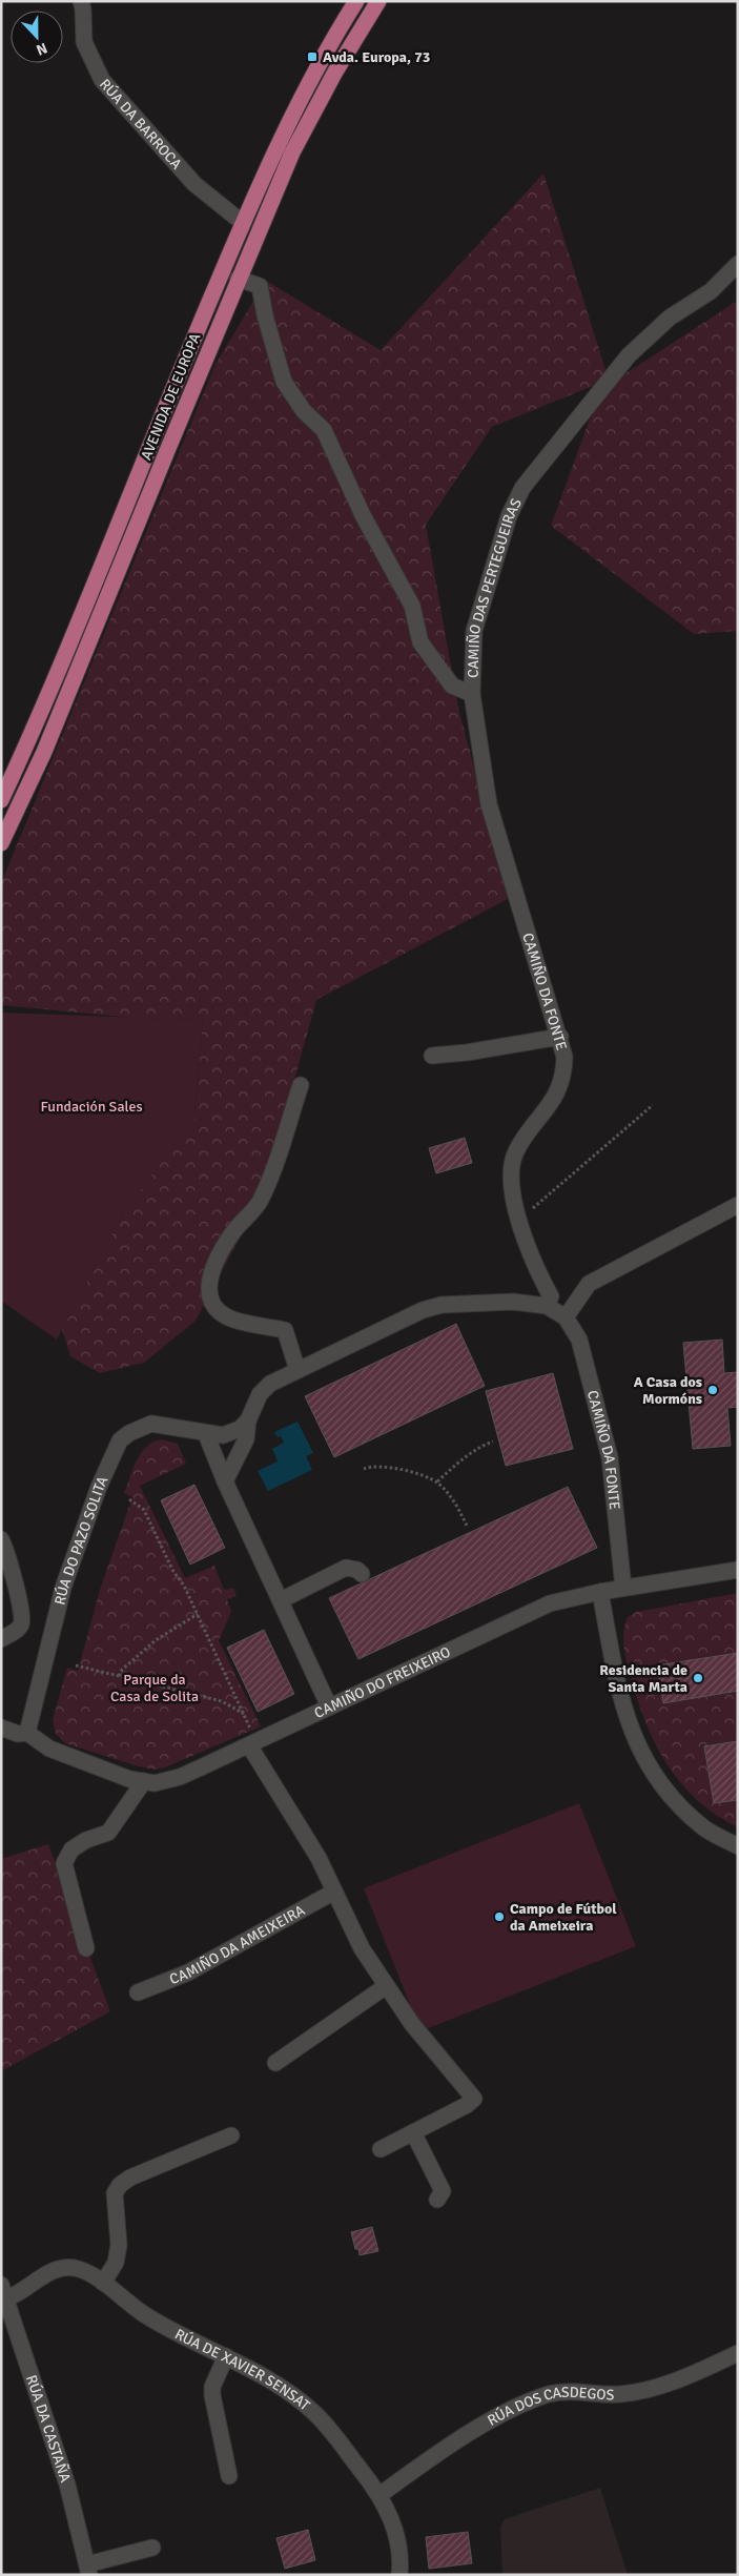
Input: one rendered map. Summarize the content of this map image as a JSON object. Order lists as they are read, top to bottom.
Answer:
{
  "streets": {
    "main road": ["AVENIDA DE EUROPA"],
    "street": [
      "RÚA DA BARROCA",
      "CAMIÑO DAS PERTEGUEIRAS",
      "CAMIÑO DA FONTE",
      "RÚA DO PAZO SOLITA",
      "CAMIÑO DO FREIXEIRO",
      "CAMIÑO DA AMEIXEIRA",
      "RÚA DE XAVIER SENSAT",
      "RÚA DOS CASDEGOS",
      "RÚA DA CASTAÑA"
    ]
  },
  "crossings": [
    ["RÚA DA BARROCA", "AVENIDA DE EUROPA"],
    ["AVENIDA DE EUROPA", "CAMIÑO DAS PERTEGUEIRAS"],
    ["CAMIÑO DAS PERTEGUEIRAS", "CAMIÑO DA FONTE"],
    ["CAMIÑO DA FONTE", "RÚA DO PAZO SOLITA"],
    ["CAMIÑO DA FONTE", "CAMIÑO DO FREIXEIRO"],
    ["RÚA DO PAZO SOLITA", "CAMIÑO DO FREIXEIRO"],
    ["RÚA DE XAVIER SENSAT", "RÚA DOS CASDEGOS"],
    ["RÚA DE XAVIER SENSAT", "RÚA DA CASTAÑA"]
  ],
  "parks": ["Fundación Sales", "Parque da Casa de Solita"],
  "places": {
    "transit": ["Avda. Europa, 73"],
    "other": ["A Casa dos Mormóns", "Residencia de Santa Marta", "Campo de Fútbol da Ameixeira"]
  },
  "north": "bottom"
}
